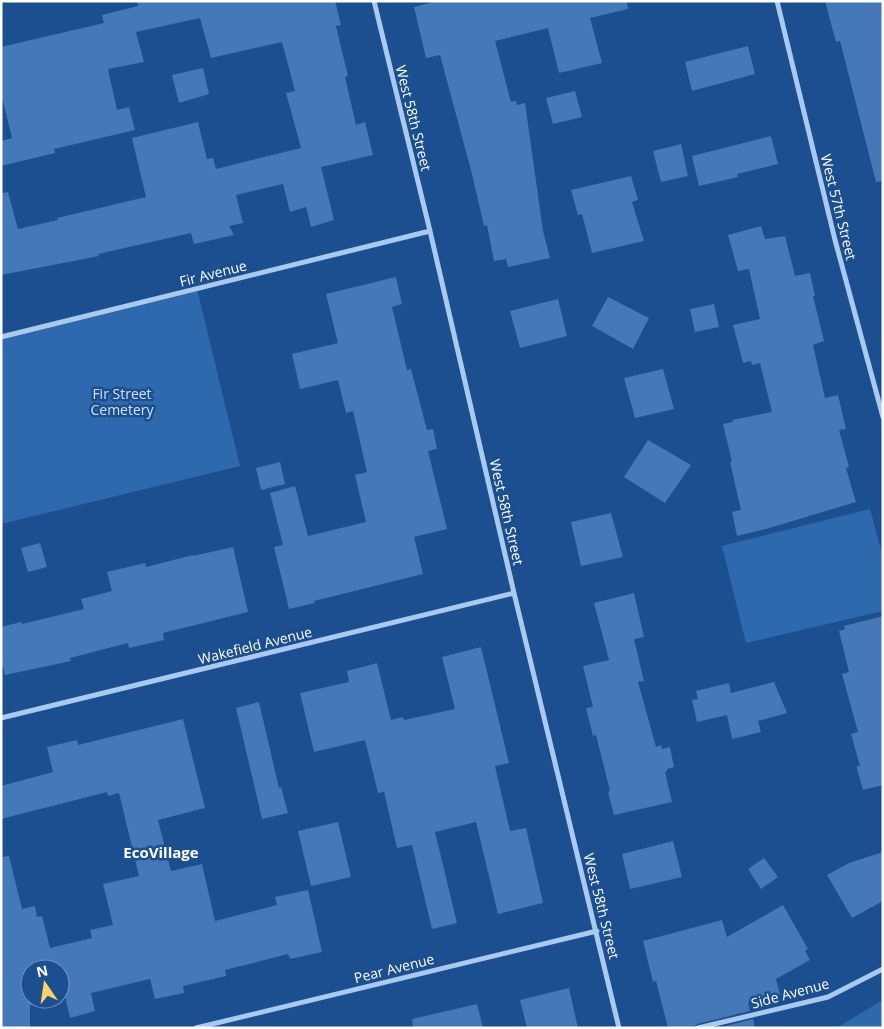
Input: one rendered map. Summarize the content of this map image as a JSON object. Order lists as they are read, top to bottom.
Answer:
{
  "streets": {
    "street": [
      "West 58th Street",
      "West 57th Street",
      "Fir Avenue",
      "Wakefield Avenue",
      "Pear Avenue",
      "Side Avenue"
    ]
  },
  "crossings": [
    ["West 58th Street", "Fir Avenue"],
    ["West 58th Street", "Wakefield Avenue"],
    ["West 58th Street", "Pear Avenue"]
  ],
  "districts": ["EcoVillage"],
  "parks": ["Fir Street Cemetery"],
  "north": "top"
}
